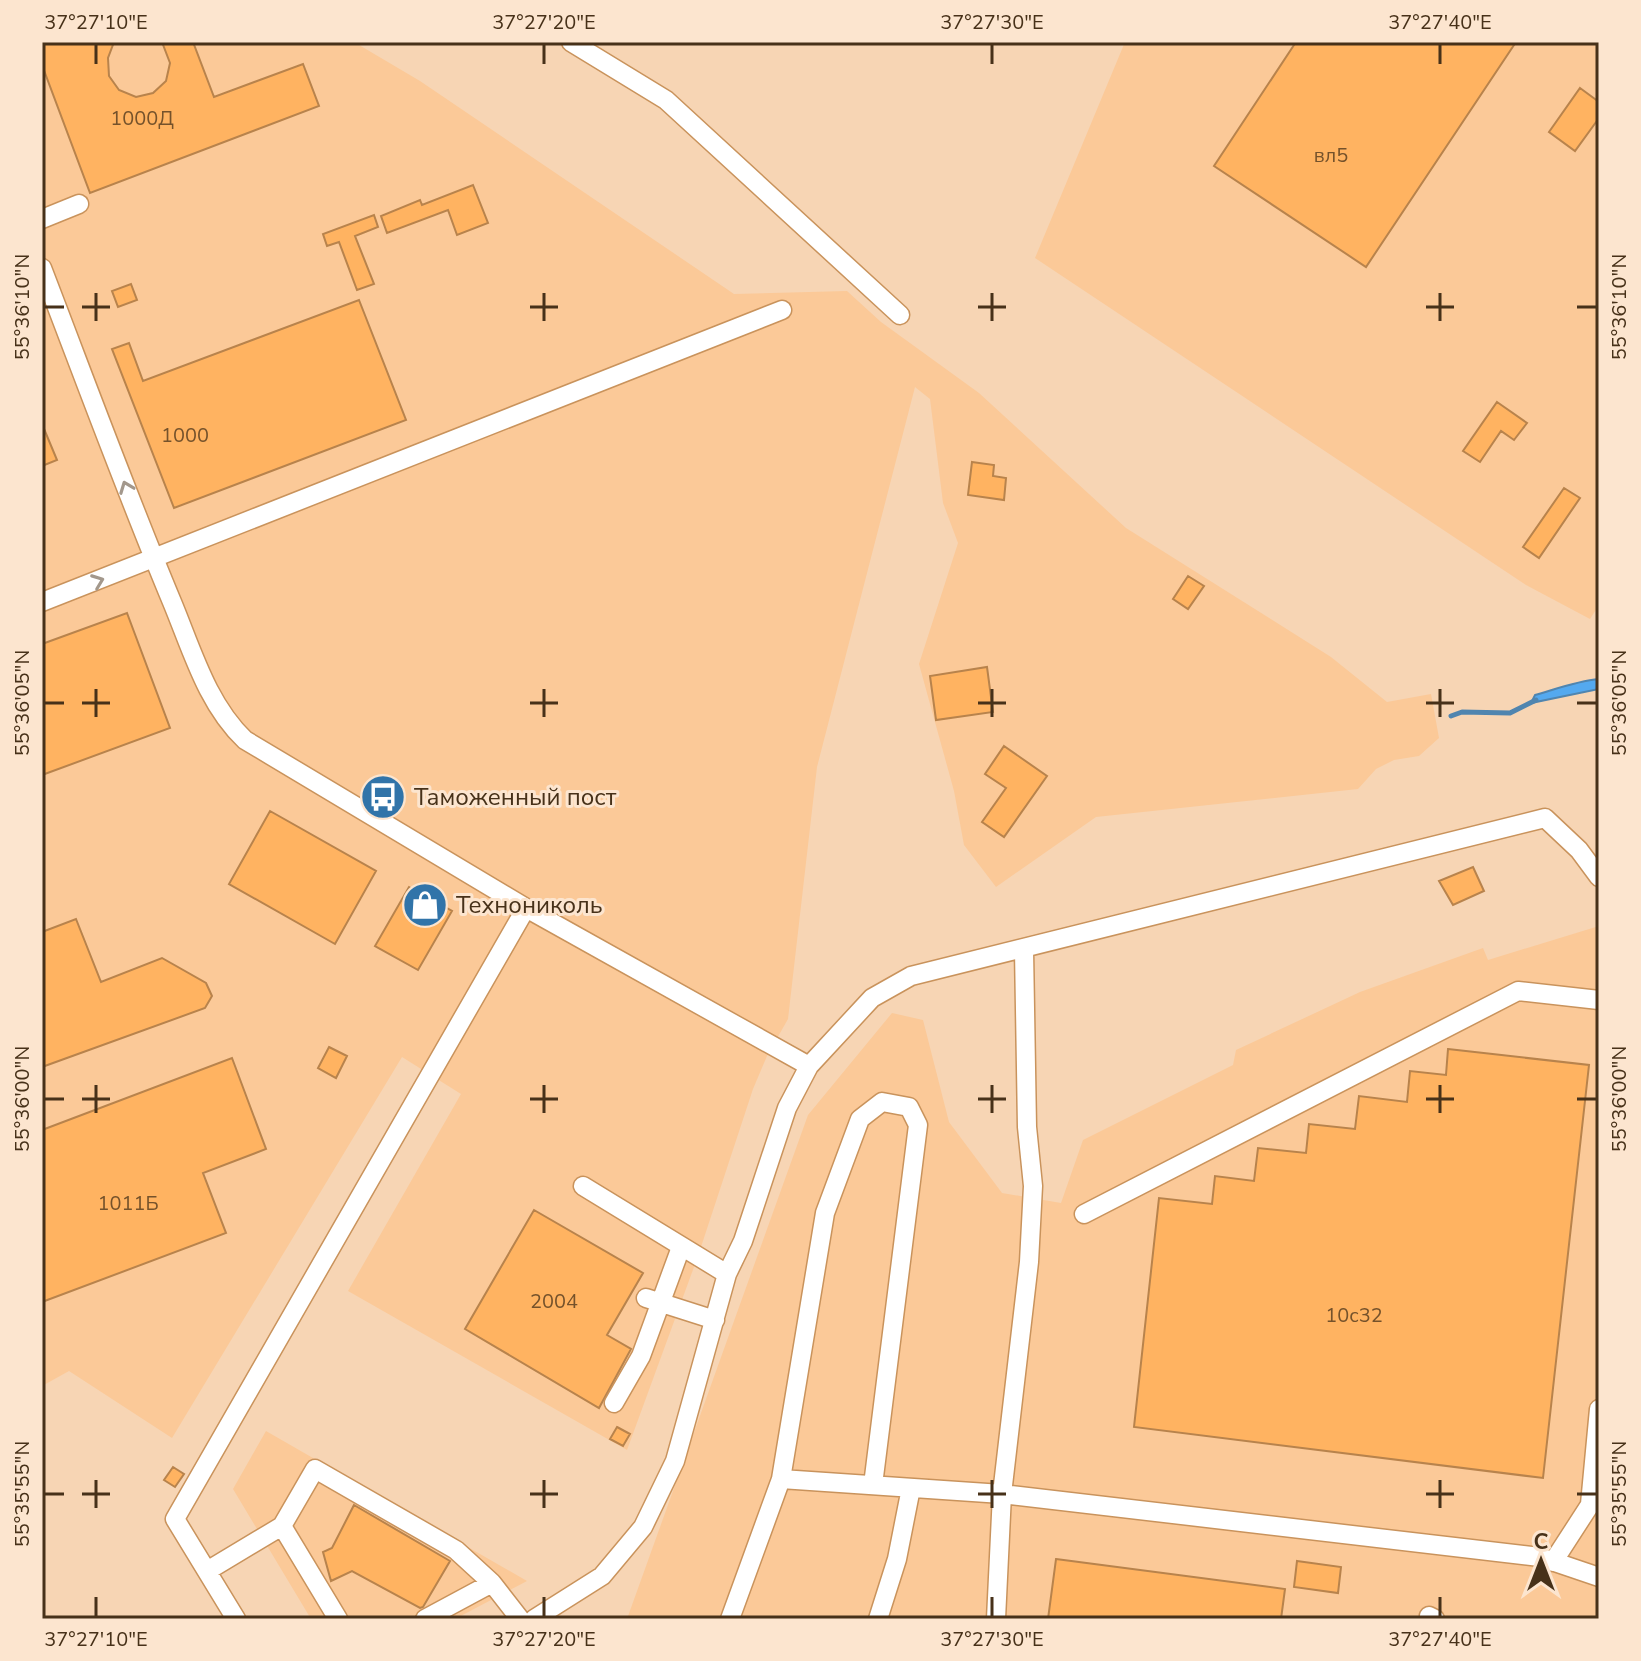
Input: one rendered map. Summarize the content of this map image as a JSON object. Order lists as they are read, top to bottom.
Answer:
{
  "places": {
    "bus stop": ["Таможенный пост"],
    "shop": ["Технониколь"]
  },
  "house_numbers": [
    "1000Д",
    "вл5",
    "1000",
    "1011Б",
    "2004",
    "10с32"
  ],
  "north": "top",
  "coordinates": [
    "37°27'10\"E",
    "37°27'20\"E",
    "37°27'30\"E",
    "37°27'40\"E",
    "55°36'10\"N",
    "55°36'05\"N",
    "55°36'00\"N",
    "55°35'55\"N"
  ]
}
